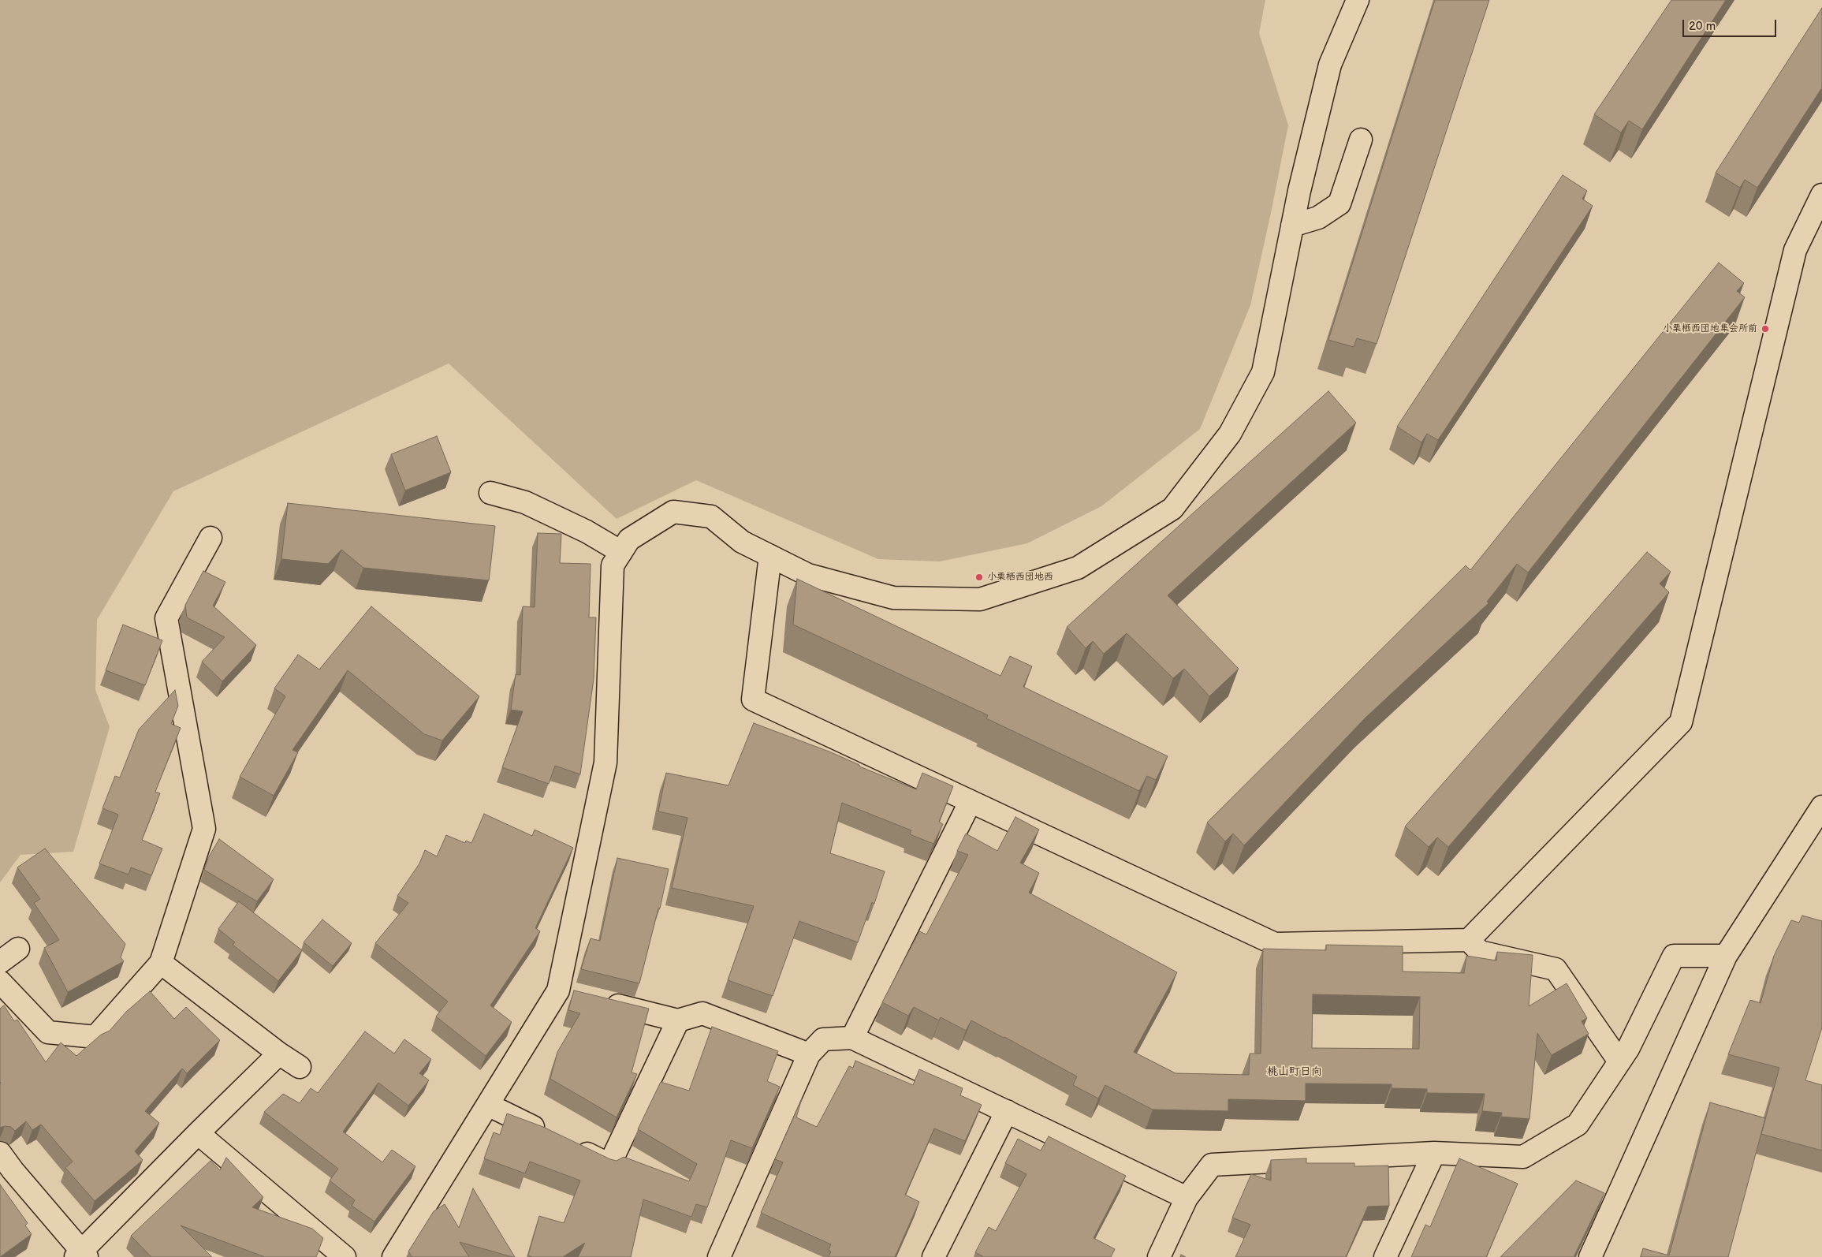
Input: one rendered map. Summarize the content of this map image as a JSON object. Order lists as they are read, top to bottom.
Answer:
{
  "districts": ["桃山町日向"],
  "places": ["小栗栖西団地集会所前", "小栗栖西団地西"],
  "scale_bar": "20 m"
}
